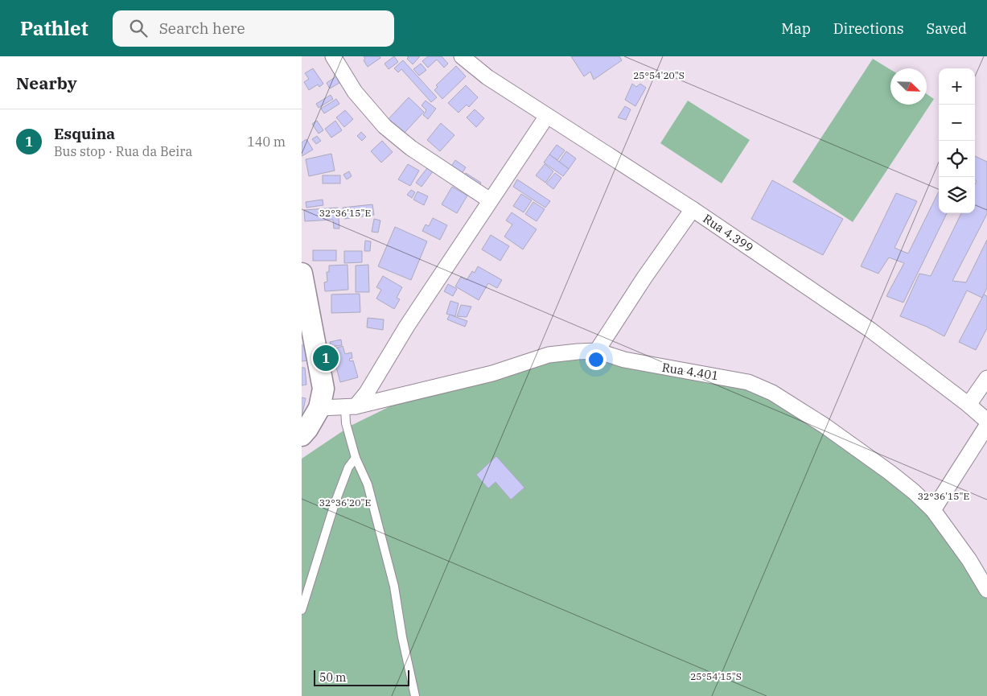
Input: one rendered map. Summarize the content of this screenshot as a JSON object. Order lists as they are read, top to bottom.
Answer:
{
  "streets": {
    "street": ["Rua 4.399", "Rua 4.401"]
  },
  "scale_bar": "50 m",
  "north": "bottom right",
  "page": {
    "header": "Pathlet",
    "search": "Search here",
    "nav": ["Map", "Directions", "Saved"],
    "heading": "Nearby",
    "map_buttons": ["+", "−"],
    "list": [
      {
        "mark": "1",
        "name": "Esquina",
        "note": "Bus stop · Rua da Beira",
        "value": "140 m"
      }
    ],
    "pins": "1",
    "scale": "50 m"
  },
  "coordinates": [
    "25°54'20\"S",
    "32°36'15\"E",
    "32°36'20\"E",
    "25°54'15\"S"
  ]
}
